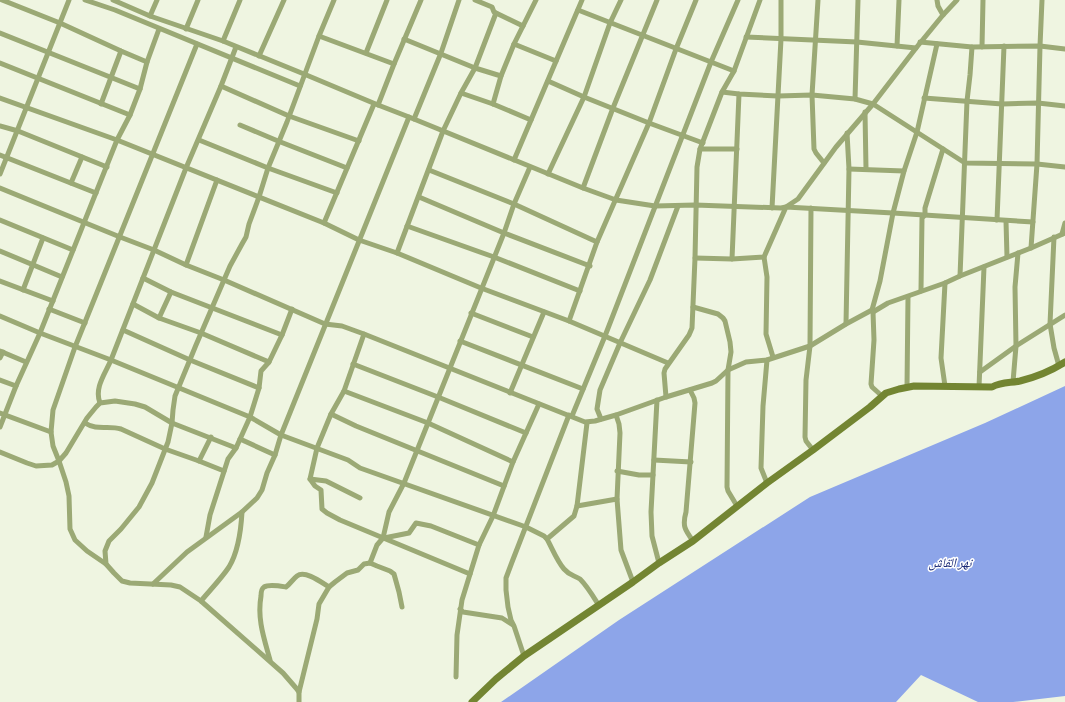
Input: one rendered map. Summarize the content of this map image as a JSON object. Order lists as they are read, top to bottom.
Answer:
{
  "water": ["نهر القاش"]
}
